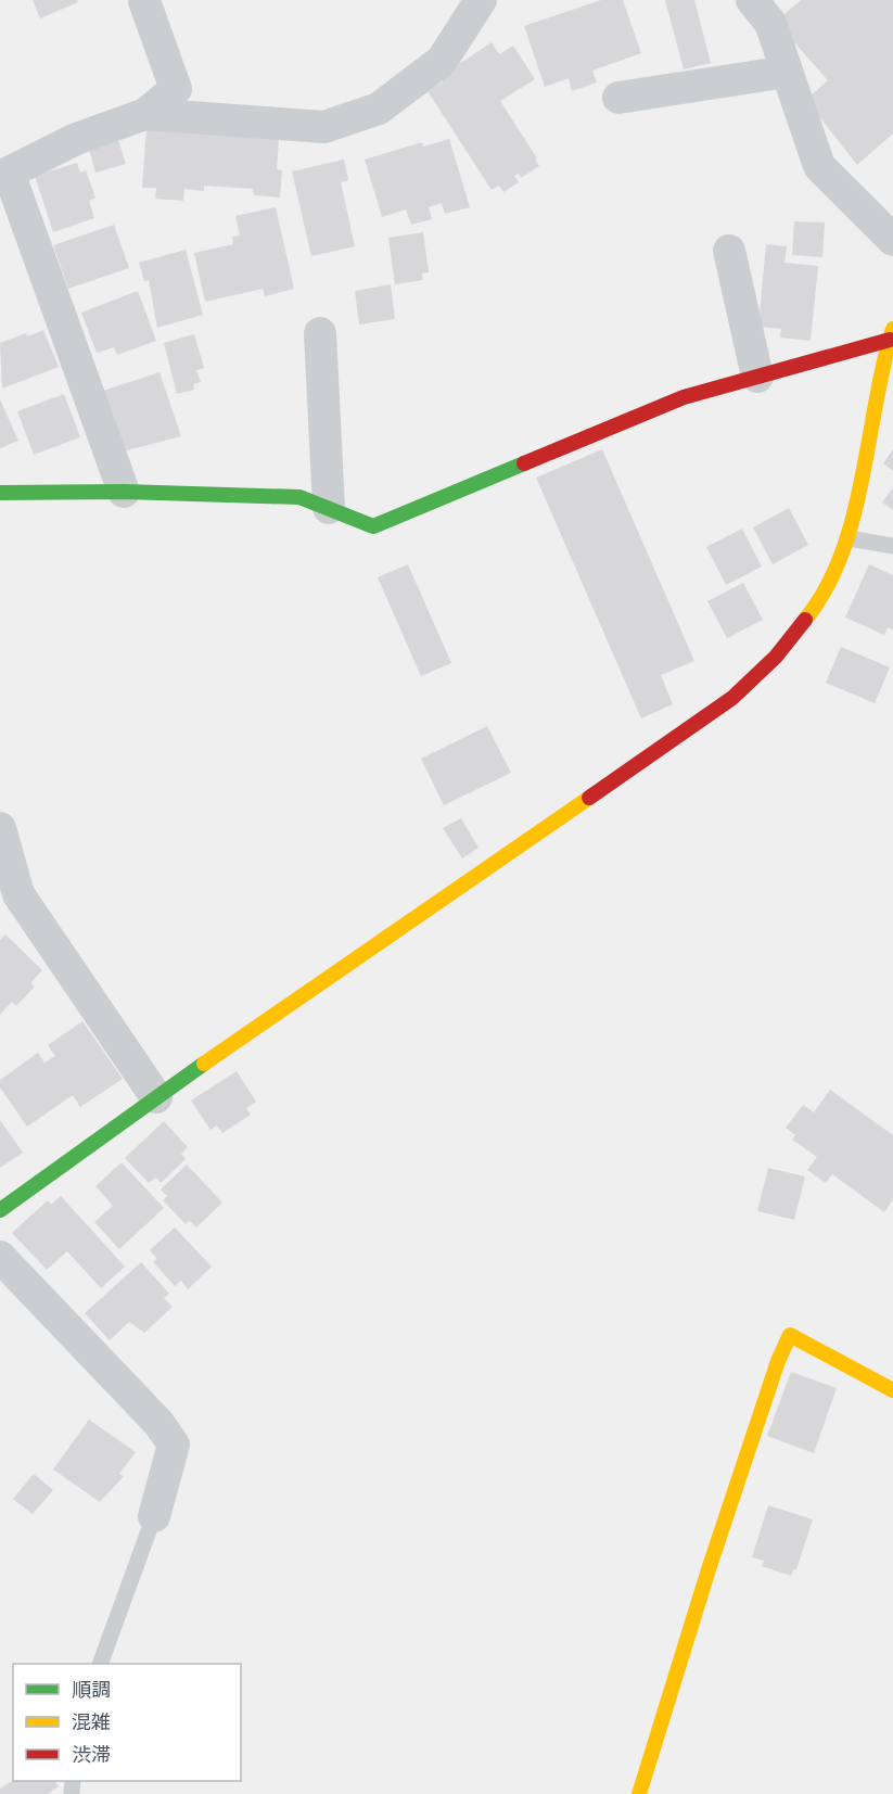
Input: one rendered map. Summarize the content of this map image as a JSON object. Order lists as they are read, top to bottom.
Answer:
{
  "legend": ["順調", "混雑", "渋滞"]
}
